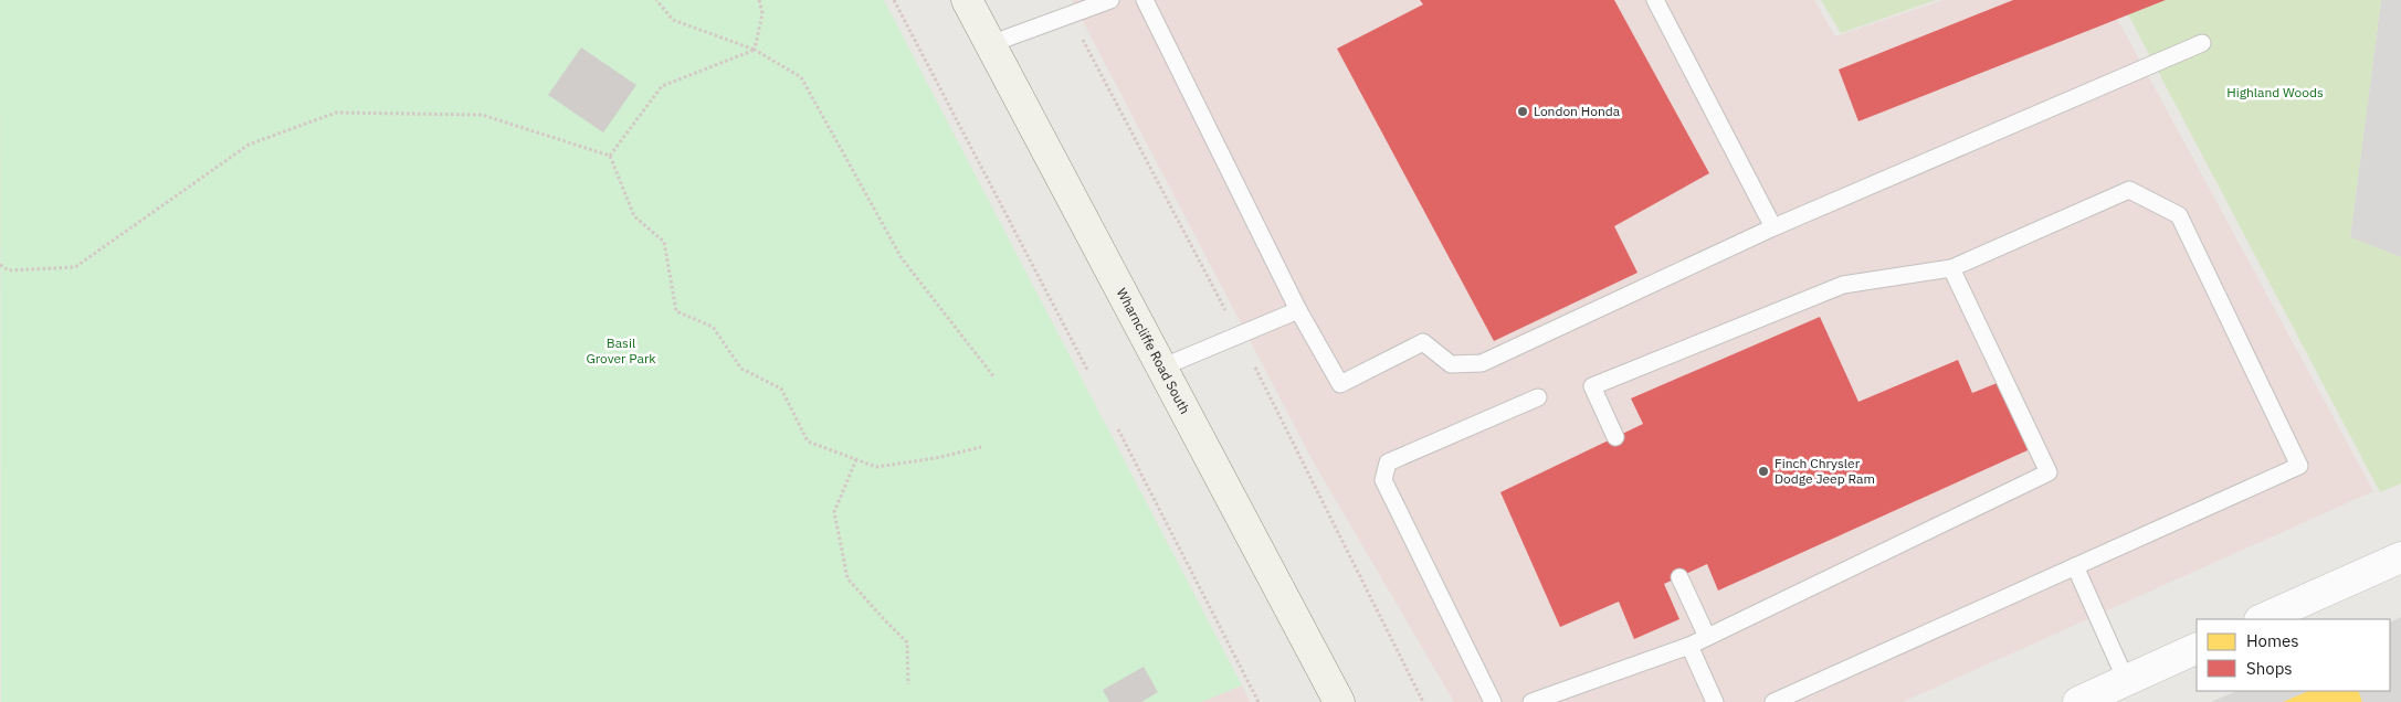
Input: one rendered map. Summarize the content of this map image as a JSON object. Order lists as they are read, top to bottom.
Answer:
{
  "streets": {
    "main road": ["Wharncliffe Road South"]
  },
  "parks": ["Highland Woods", "Basil Grover Park"],
  "places": ["London Honda", "Finch Chrysler Dodge Jeep Ram"],
  "legend": ["Homes", "Shops"]
}
